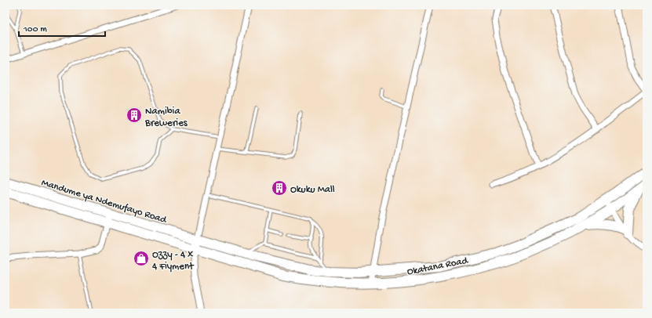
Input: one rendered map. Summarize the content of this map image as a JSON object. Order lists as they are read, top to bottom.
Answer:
{
  "streets": {
    "main road": ["Mandume ya Ndemufayo Road", "Okatana Road"]
  },
  "crossings": [
    ["Mandume ya Ndemufayo Road", "Okatana Road"]
  ],
  "places": {
    "building": ["Namibia Breweries", "Okuku Mall"],
    "shop": ["Ozzy - 4 x 4 Fiyment"]
  },
  "scale_bar": "100 m"
}
